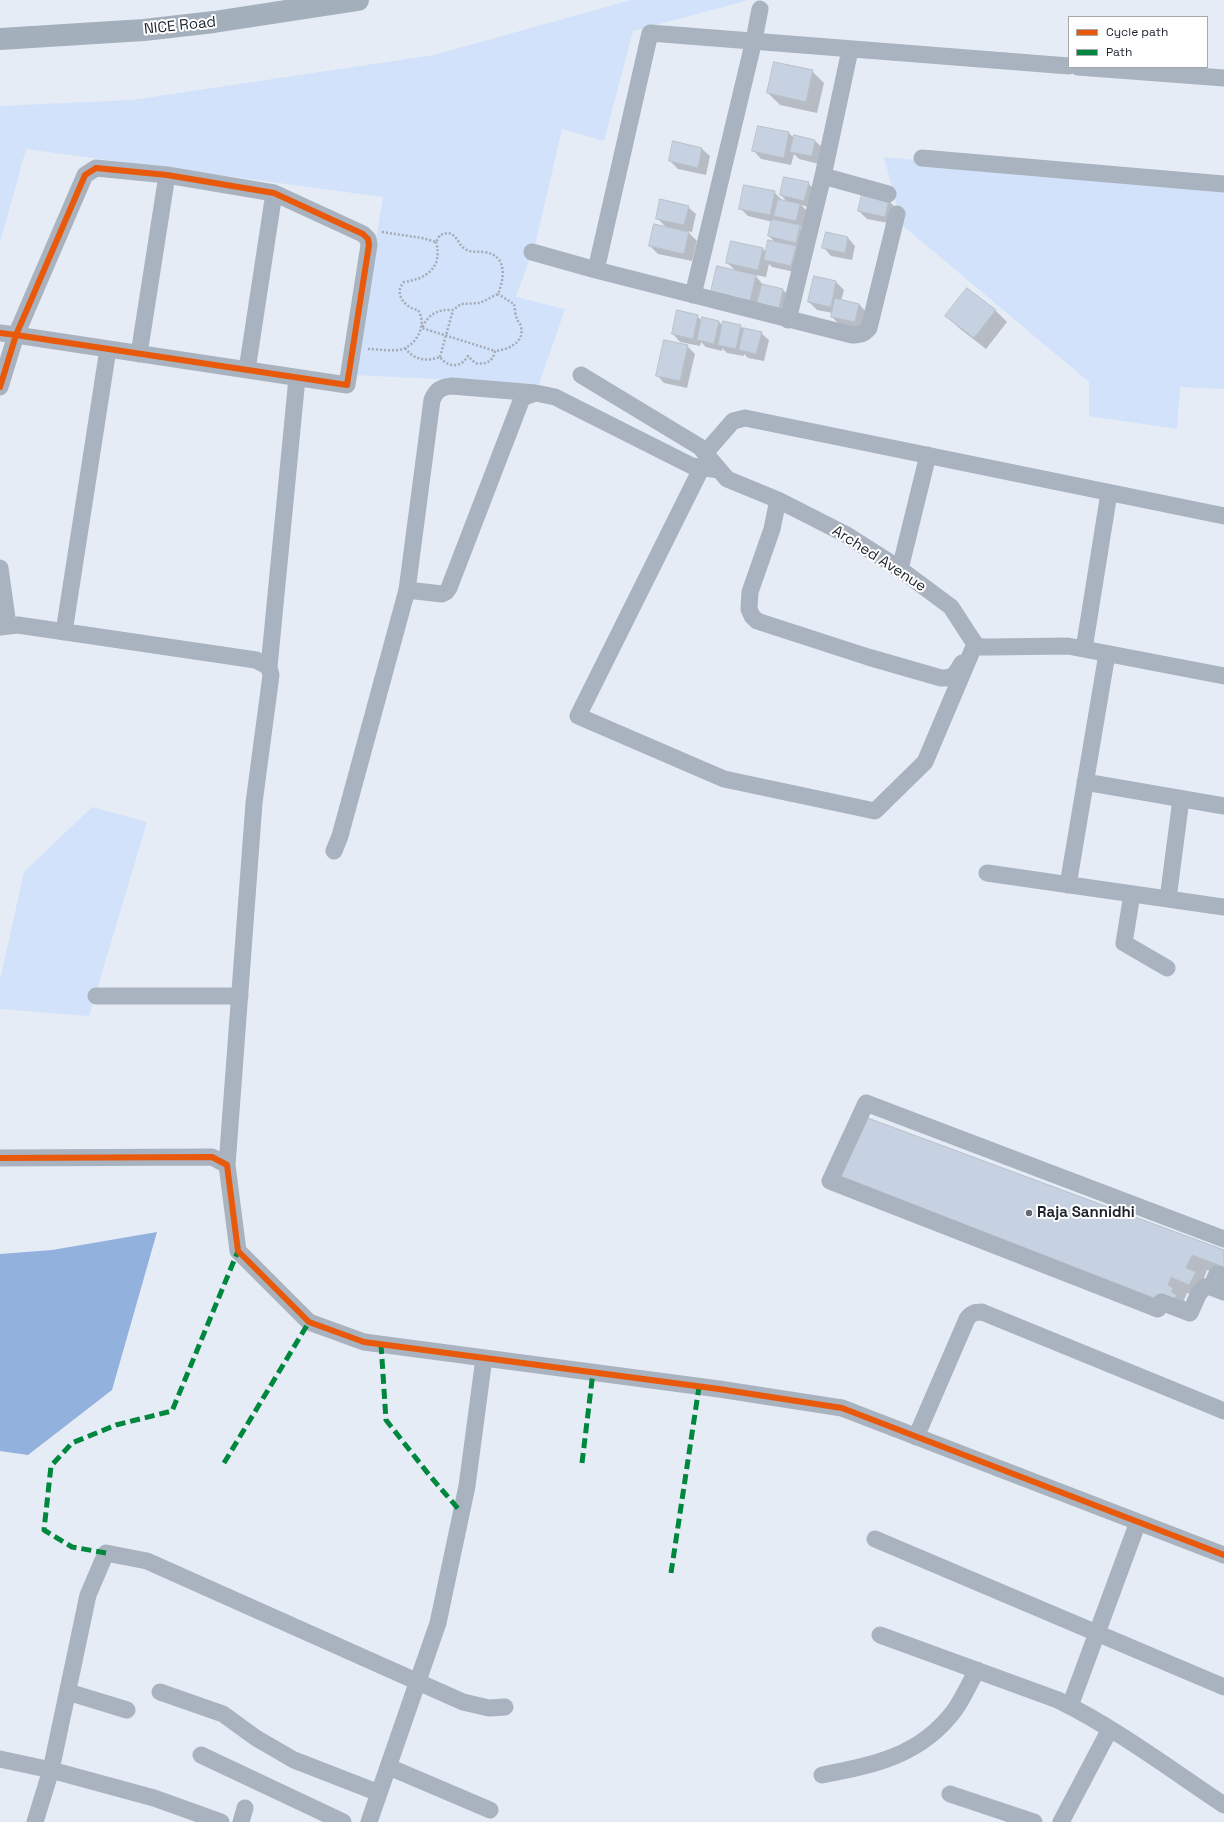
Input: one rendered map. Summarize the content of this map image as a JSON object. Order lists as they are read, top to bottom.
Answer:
{
  "streets": {
    "highway": ["NICE Road"],
    "street": ["Arched Avenue"]
  },
  "places": ["Raja Sannidhi"],
  "legend": ["Cycle path", "Path"]
}
